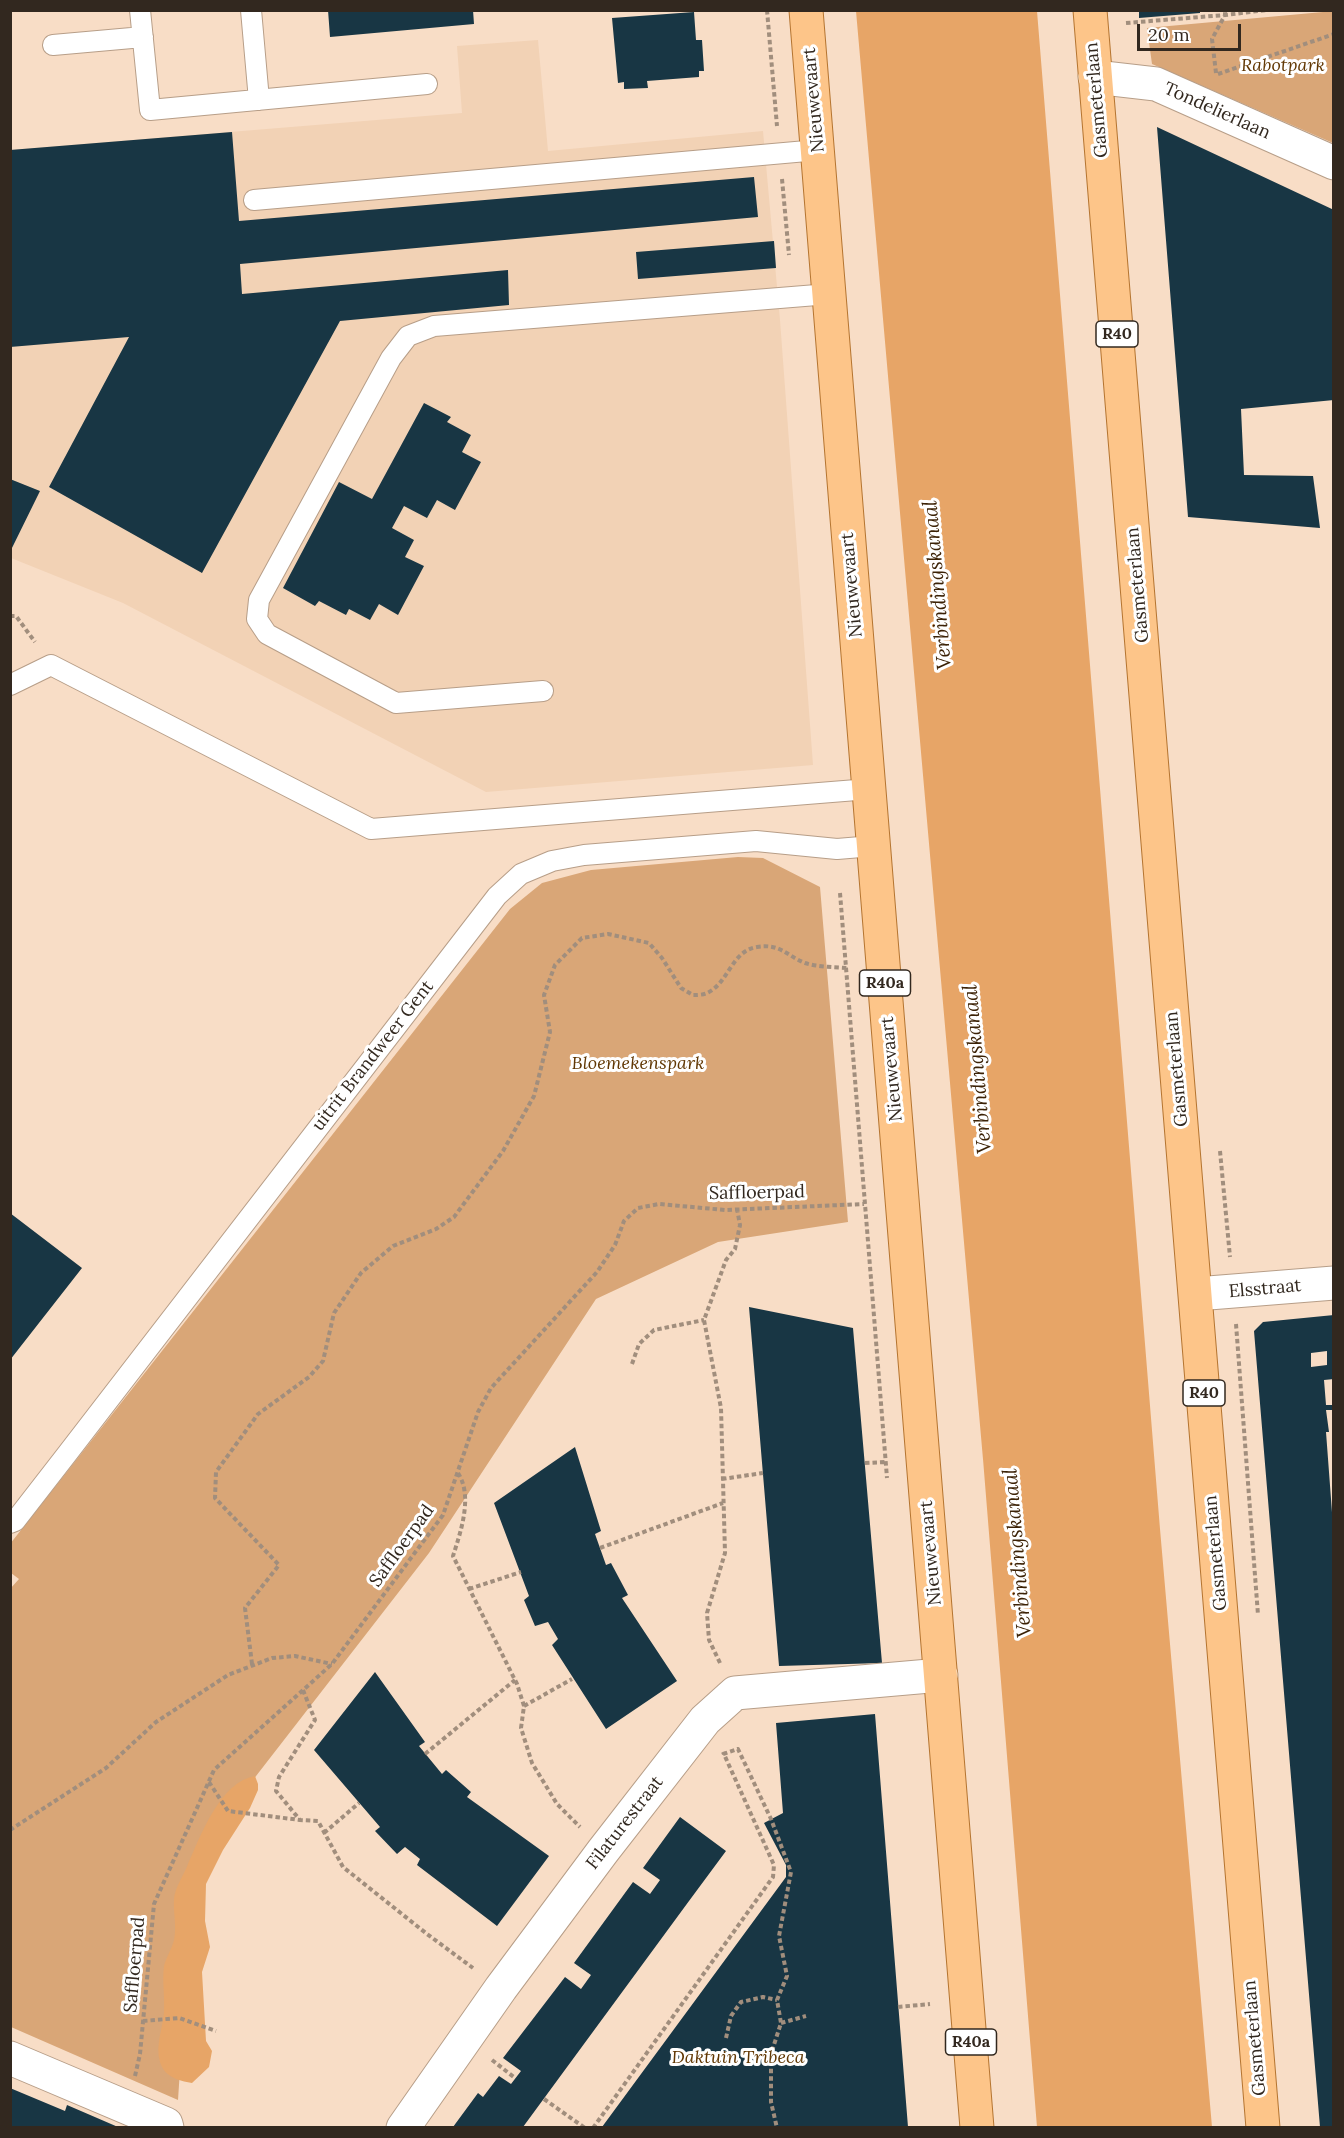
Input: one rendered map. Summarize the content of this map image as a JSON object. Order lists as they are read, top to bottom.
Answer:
{
  "streets": {
    "main road": [
      "Nieuwevaart",
      "Gasmeterlaan",
      "R40",
      "R40a"
    ],
    "street": ["Tondelierlaan", "Elsstraat", "Filaturestraat"],
    "lane": ["uitrit Brandweer Gent"],
    "path": ["Saffloerpad"]
  },
  "crossings": [
    ["Nieuwevaart", "uitrit Brandweer Gent"],
    ["Gasmeterlaan", "Tondelierlaan"],
    ["Gasmeterlaan", "Elsstraat"]
  ],
  "water": ["Verbindingskanaal"],
  "parks": ["Rabotpark", "Bloemekenspark", "Daktuin Tribeca"],
  "scale_bar": "20 m"
}
